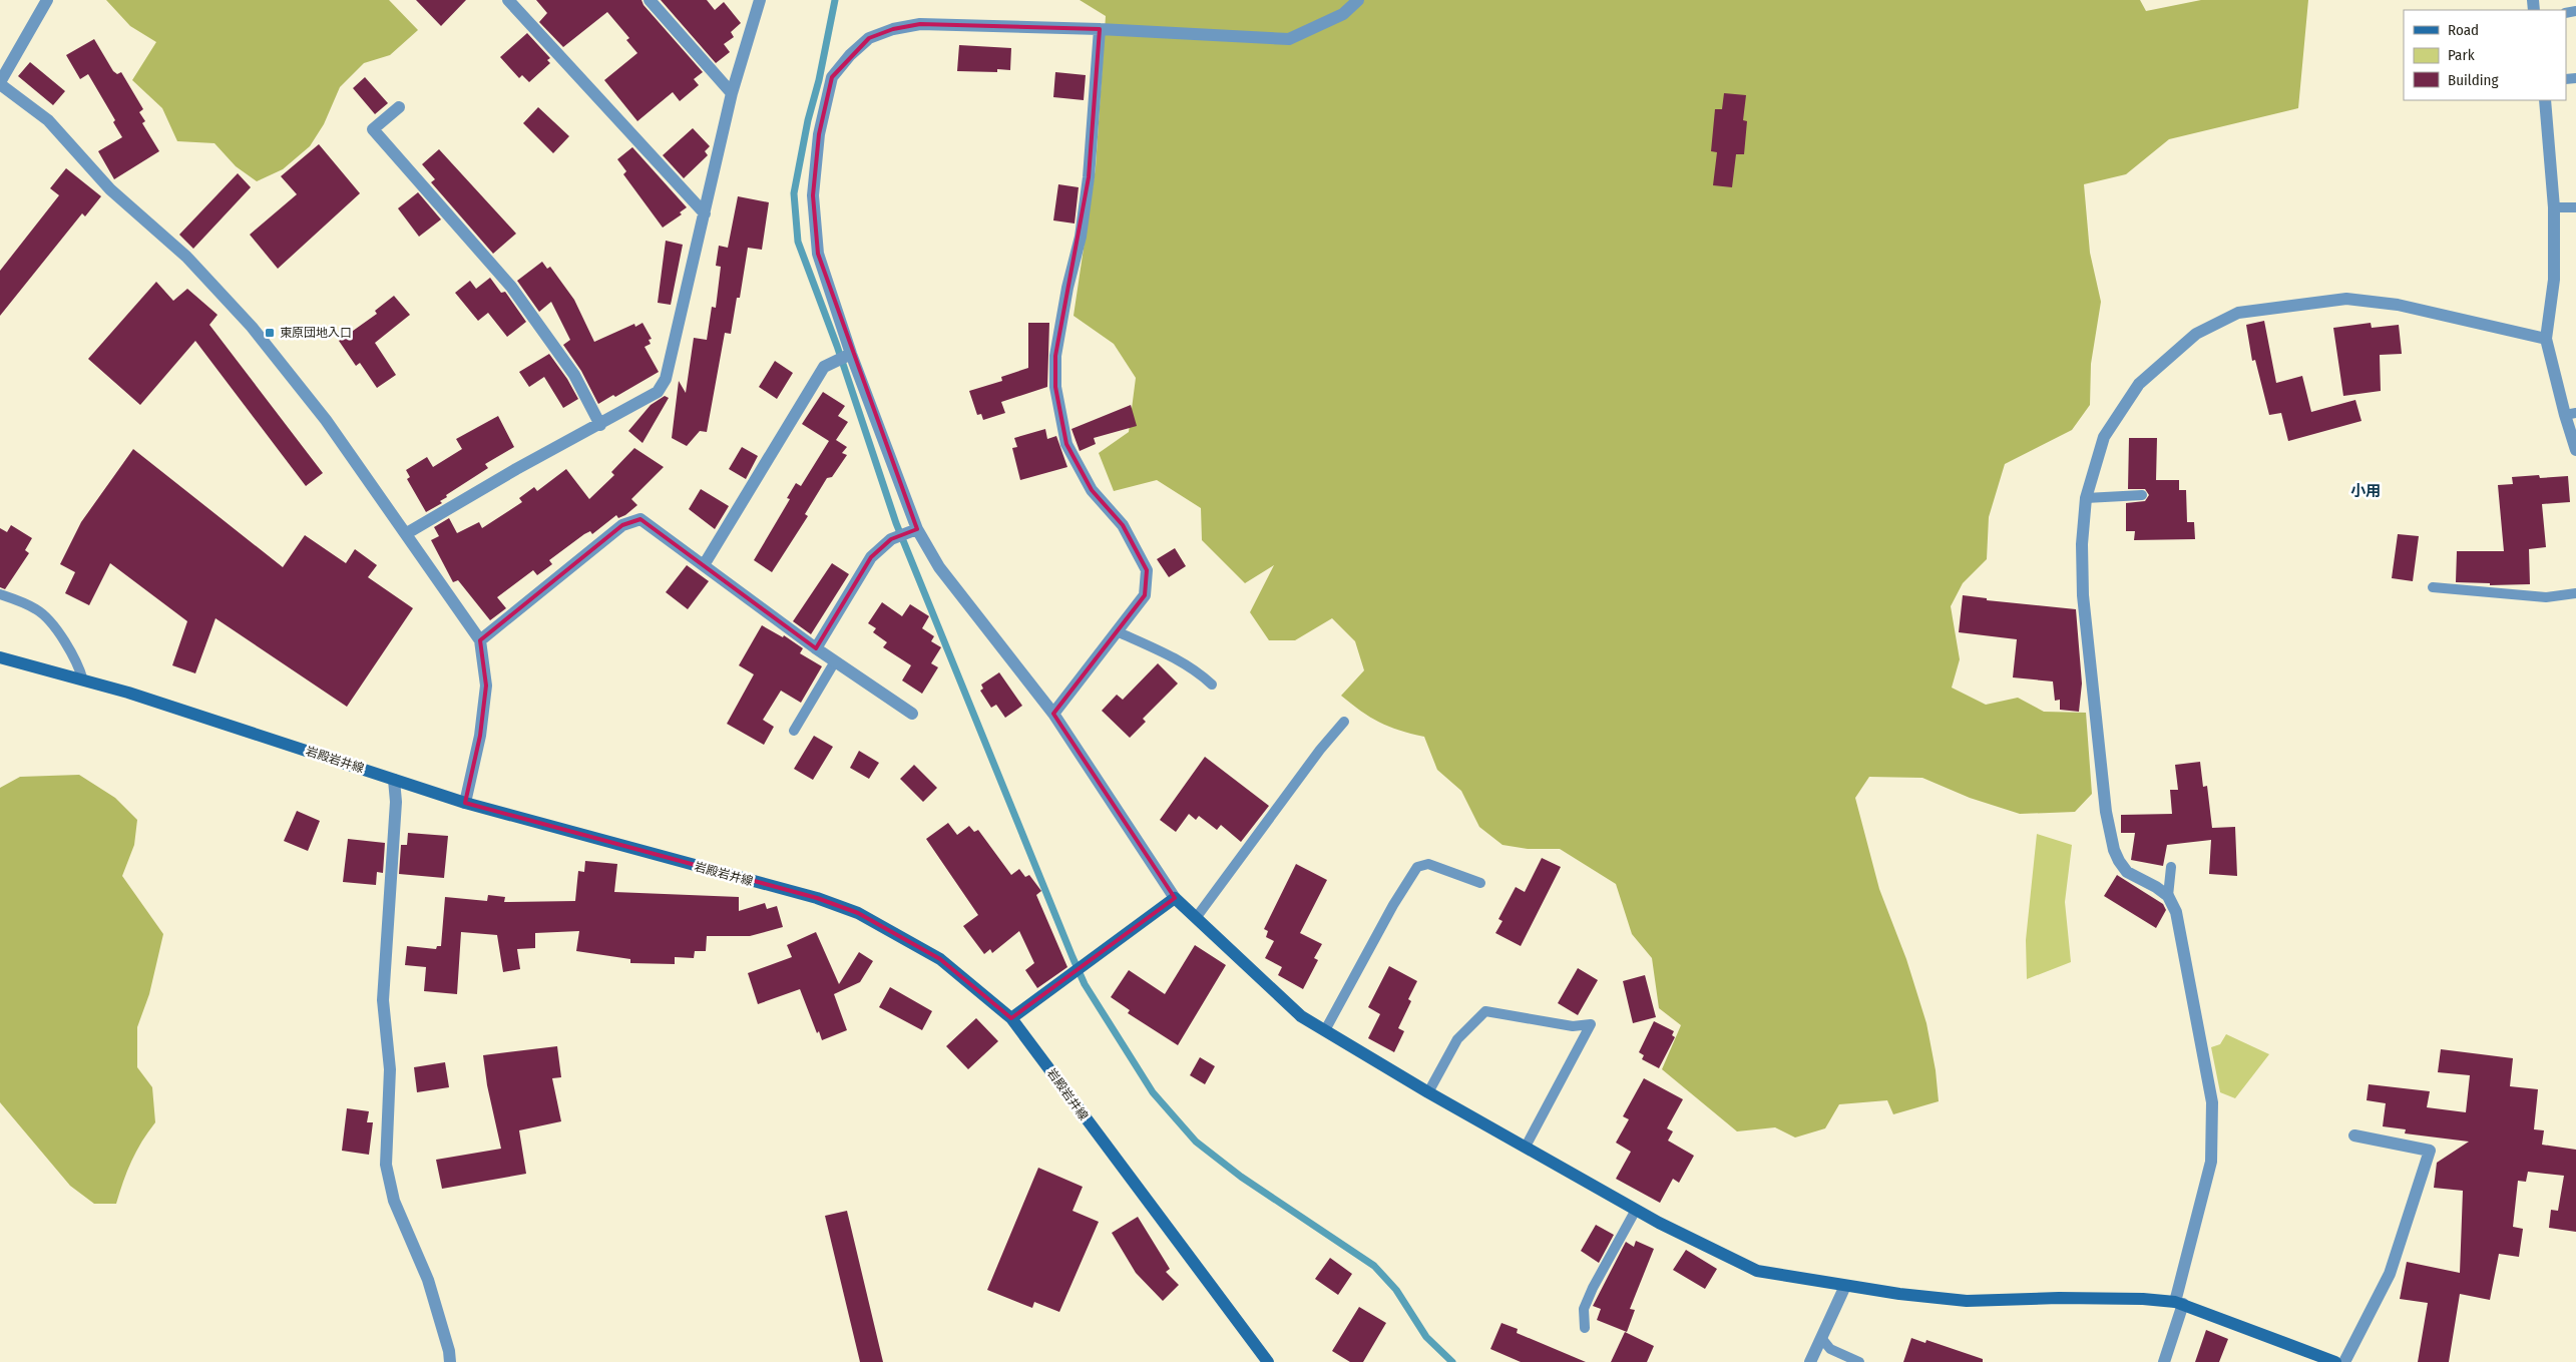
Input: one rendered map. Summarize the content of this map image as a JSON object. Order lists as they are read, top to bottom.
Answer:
{
  "streets": {
    "main road": ["岩殿岩井線"]
  },
  "districts": ["小用"],
  "places": {
    "transit": ["東原団地入口"]
  },
  "legend": ["Road", "Park", "Building"]
}
